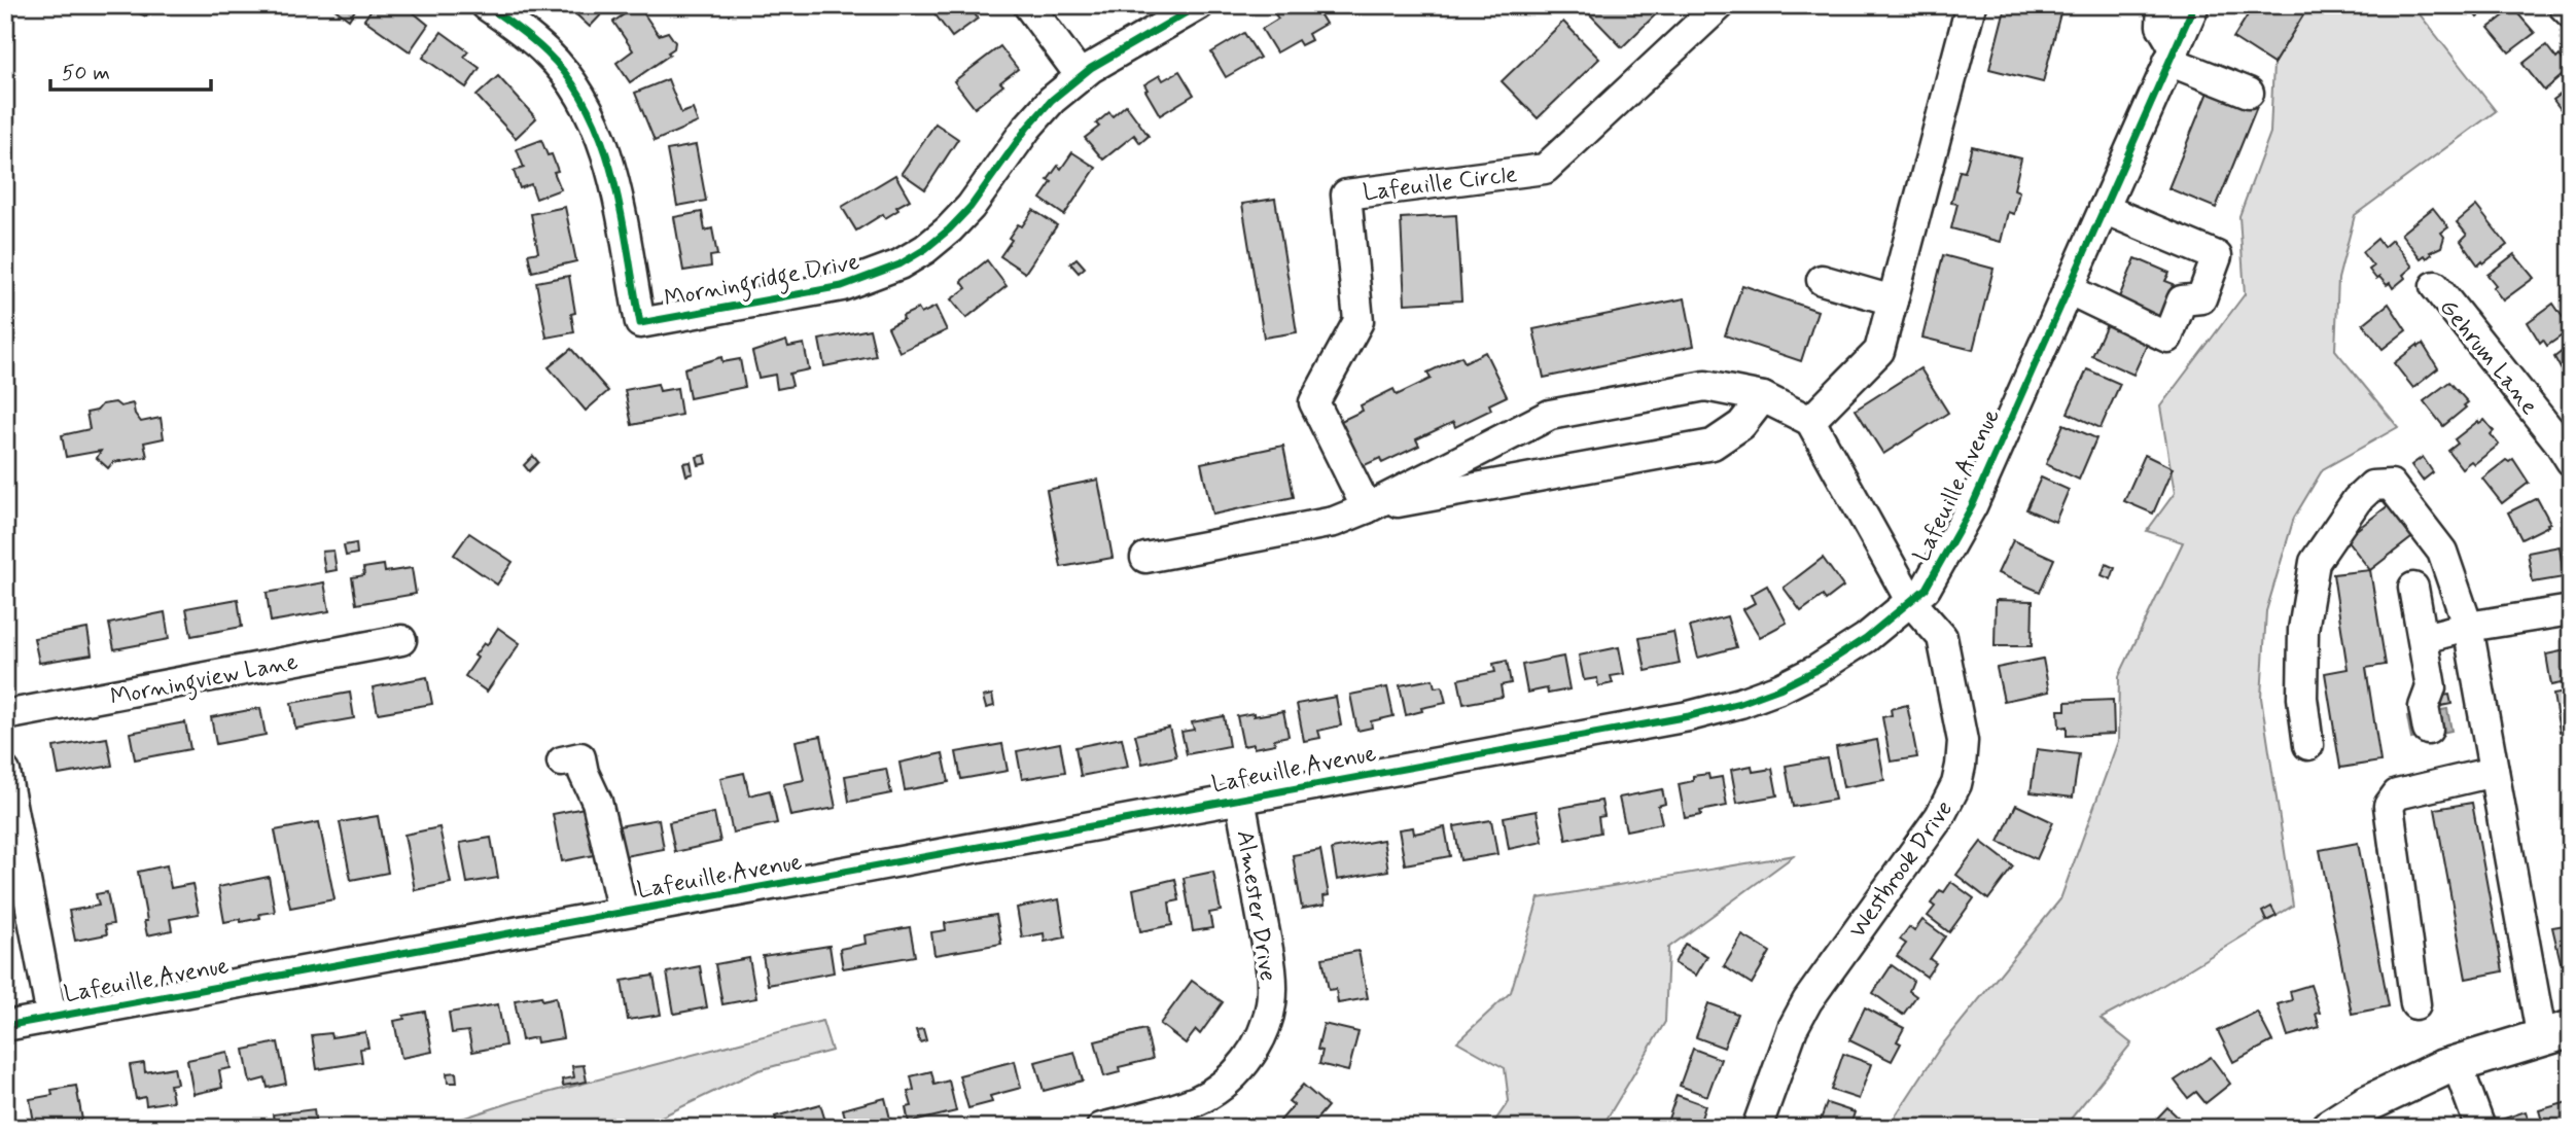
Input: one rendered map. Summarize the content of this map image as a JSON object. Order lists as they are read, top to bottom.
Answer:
{
  "streets": {
    "street": [
      "Lafeuille Circle",
      "Morningridge Drive",
      "Gehrum Lane",
      "Lafeuille Avenue",
      "Morningview Lane",
      "Westbrook Drive",
      "Almester Drive"
    ]
  },
  "crossings": [
    ["Lafeuille Avenue", "Westbrook Drive"],
    ["Lafeuille Avenue", "Almester Drive"]
  ],
  "scale_bar": "50 m"
}
